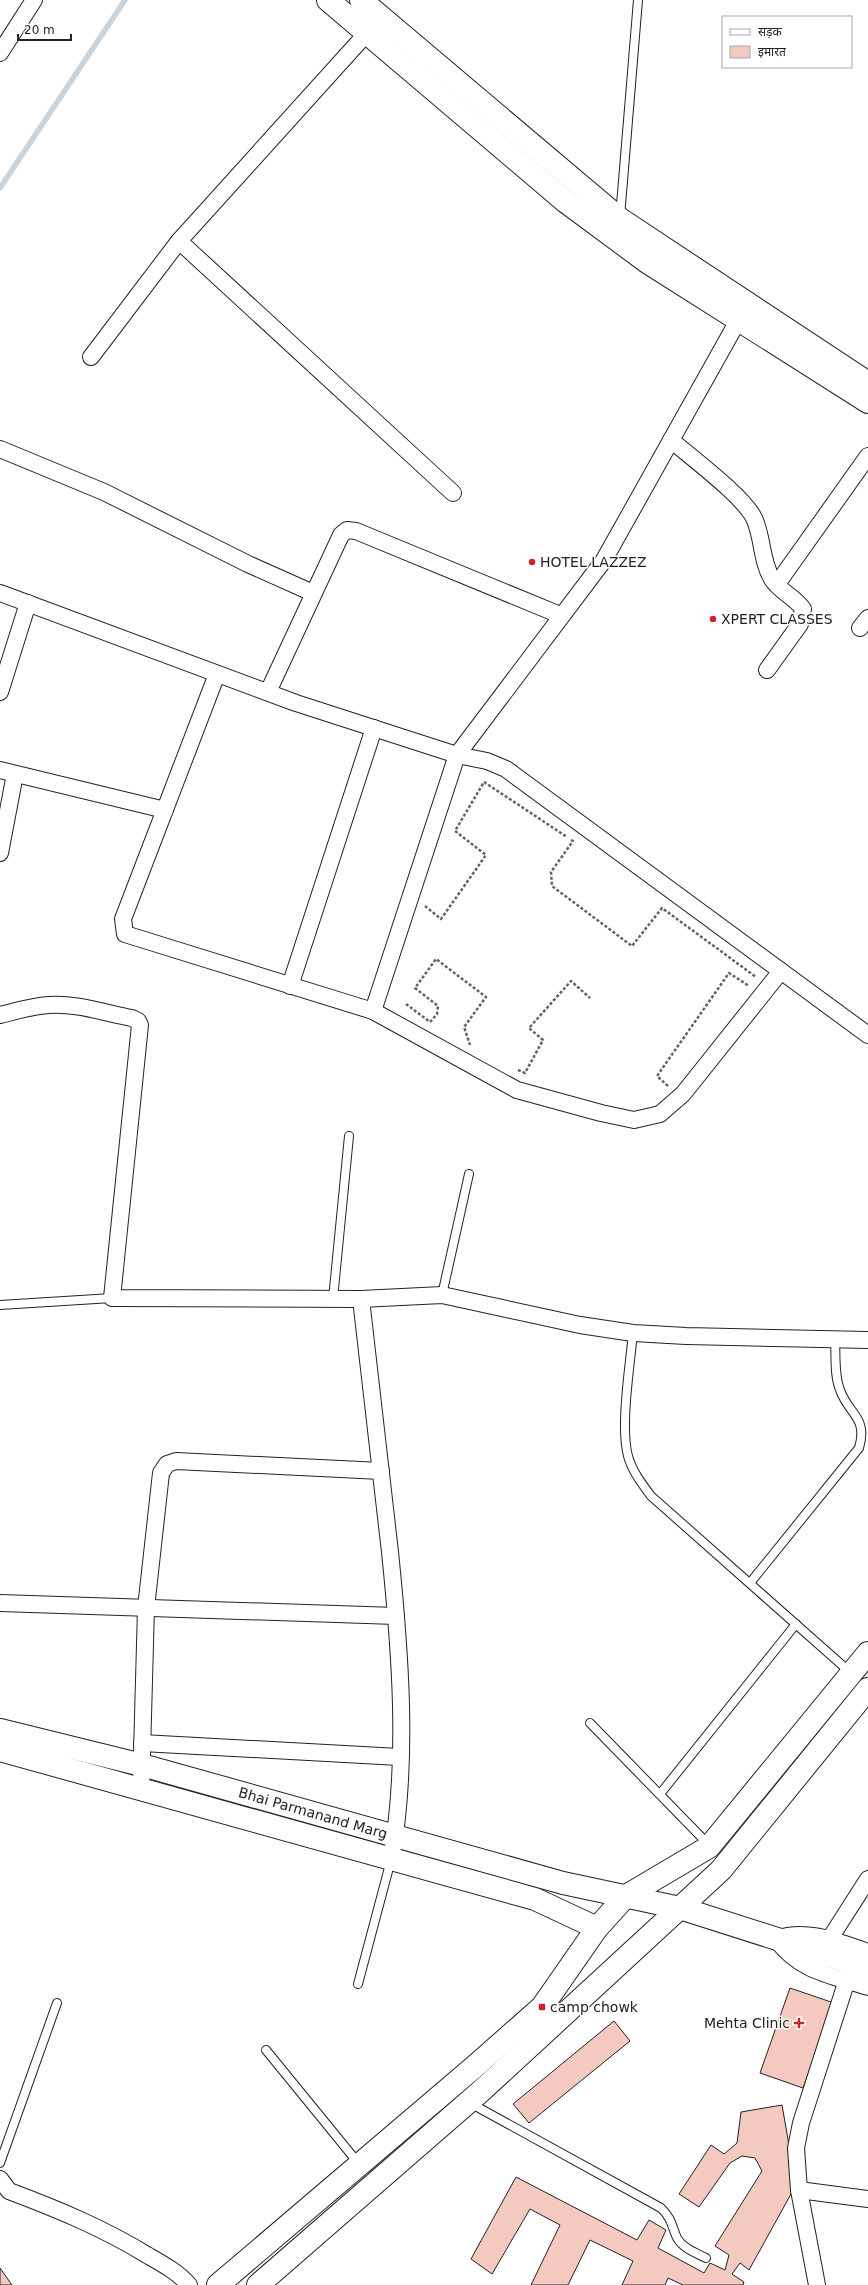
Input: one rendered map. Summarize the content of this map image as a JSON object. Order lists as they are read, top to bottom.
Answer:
{
  "streets": {
    "main road": ["Bhai Parmanand Marg"]
  },
  "places": {
    "other": ["HOTEL LAZZEZ", "XPERT CLASSES"],
    "transit": ["camp chowk"],
    "health": ["Mehta Clinic"]
  },
  "legend": ["सड़क", "इमारत"],
  "scale_bar": "20 m"
}
